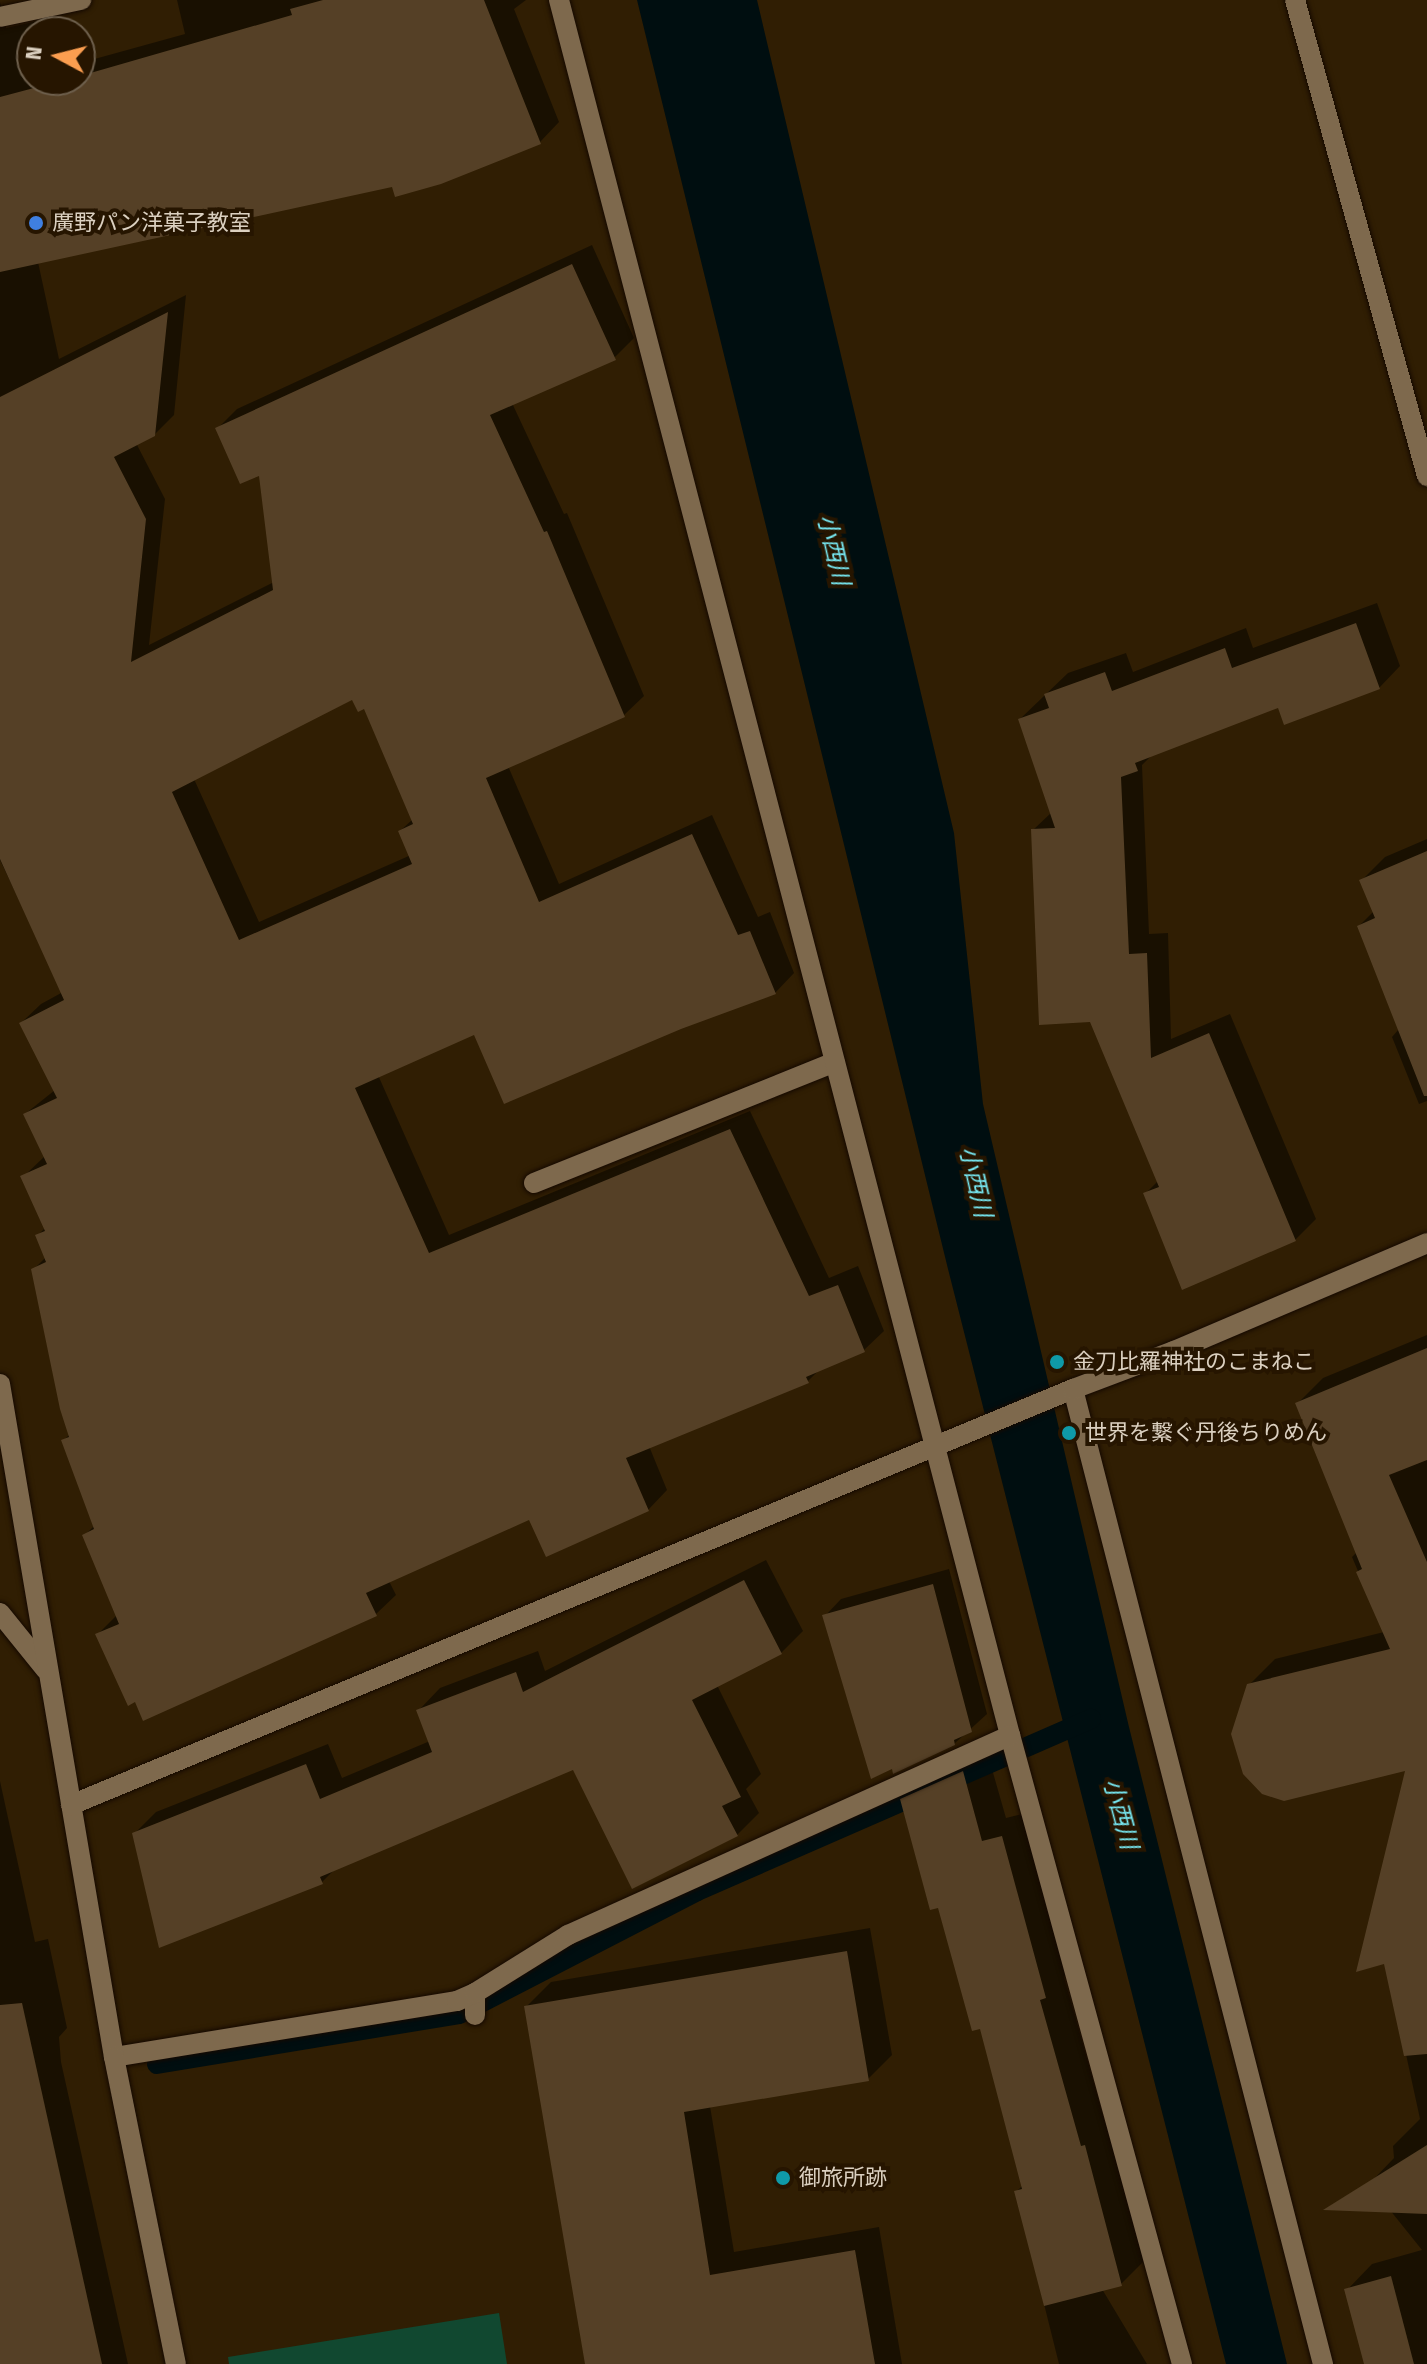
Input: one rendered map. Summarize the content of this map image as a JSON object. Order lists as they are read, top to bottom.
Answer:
{
  "water": ["小西川"],
  "places": [
    "廣野パン洋菓子教室",
    "金刀比羅神社のこまねこ",
    "世界を繋ぐ丹後ちりめん",
    "御旅所跡"
  ],
  "north": "left"
}
